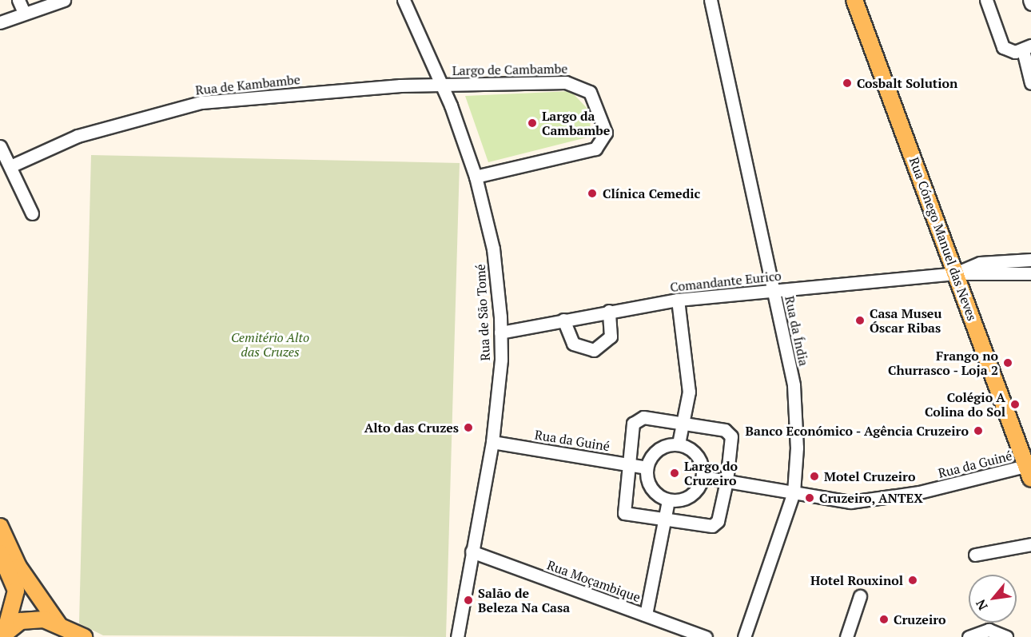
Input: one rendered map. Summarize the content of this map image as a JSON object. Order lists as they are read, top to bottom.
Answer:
{
  "streets": {
    "main road": ["Rua Cónego Manuel das Neves"],
    "street": [
      "Largo de Cambambe",
      "Rua de Kambambe",
      "Comandante Eurico",
      "Rua de São Tomé",
      "Rua da Índia",
      "Rua da Guiné",
      "Rua Moçambique"
    ]
  },
  "crossings": [
    ["Largo de Cambambe", "Rua de Kambambe"],
    ["Largo de Cambambe", "Rua de São Tomé"],
    ["Rua de Kambambe", "Rua de São Tomé"],
    ["Rua Cónego Manuel das Neves", "Comandante Eurico"],
    ["Rua Cónego Manuel das Neves", "Rua da Guiné"],
    ["Comandante Eurico", "Rua de São Tomé"],
    ["Comandante Eurico", "Rua da Índia"],
    ["Rua de São Tomé", "Rua da Guiné"],
    ["Rua de São Tomé", "Rua Moçambique"],
    ["Rua da Índia", "Rua da Guiné"]
  ],
  "parks": ["Cemitério Alto das Cruzes"],
  "places": [
    "Cosbalt Solution",
    "Largo da Cambambe",
    "Clínica Cemedic",
    "Casa Museu Óscar Ribas",
    "Frango no Churrasco - Loja 2",
    "Colégio A Colina do Sol",
    "Alto das Cruzes",
    "Banco Económico - Agência Cruzeiro",
    "Largo do Cruzeiro",
    "Motel Cruzeiro",
    "Cruzeiro, ANTEX",
    "Hotel Rouxinol",
    "Salão de Beleza Na Casa",
    "Cruzeiro"
  ],
  "north": "bottom left"
}
